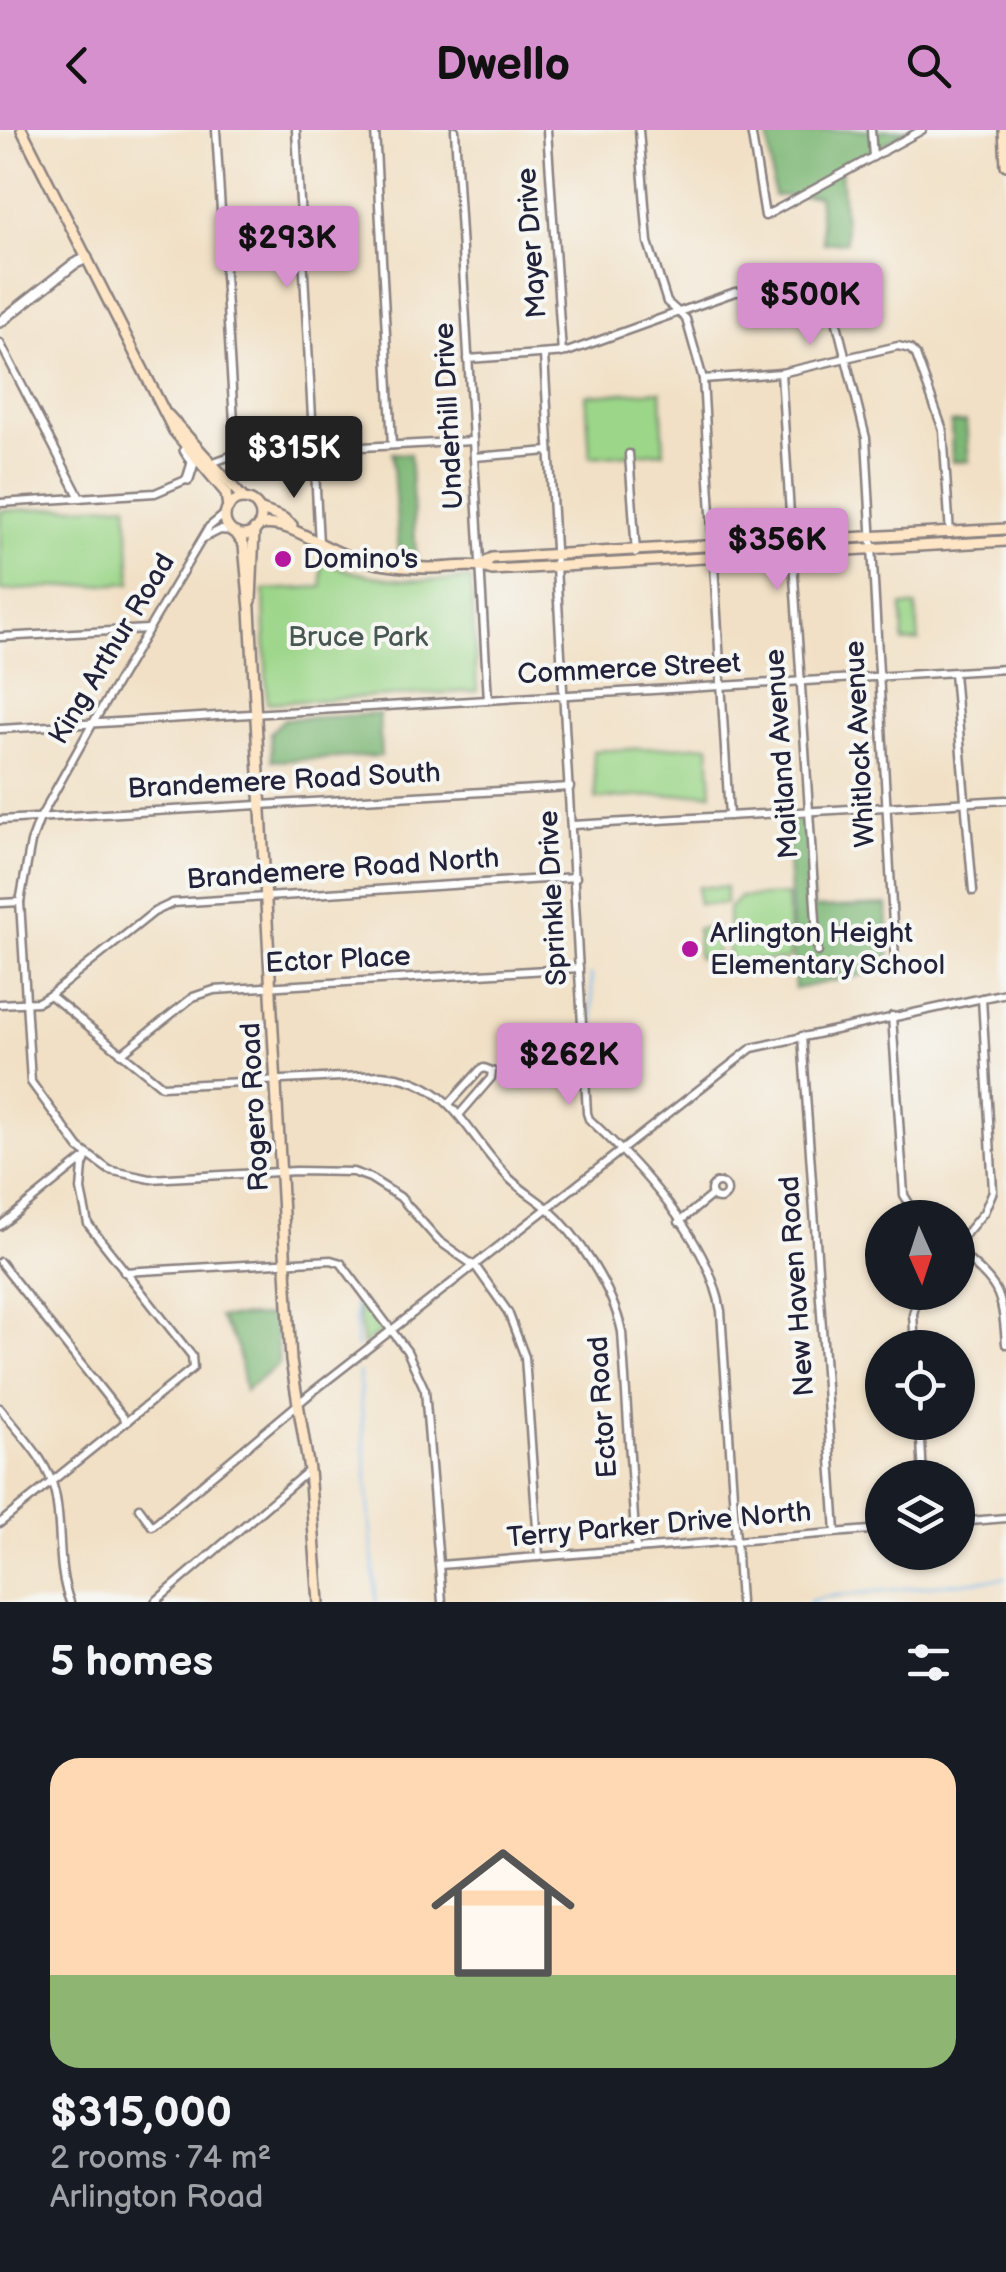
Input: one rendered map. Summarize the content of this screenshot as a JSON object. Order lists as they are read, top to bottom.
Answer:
{
  "streets": {
    "main road": ["Rogero Road"],
    "street": [
      "Mayer Drive",
      "Underhill Drive",
      "King Arthur Road",
      "Commerce Street",
      "Whitlock Avenue",
      "Maitland Avenue",
      "Brandemere Road South",
      "Brandemere Road North",
      "Sprinkle Drive",
      "Ector Place",
      "New Haven Road",
      "Ector Road",
      "Terry Parker Drive North"
    ]
  },
  "crossings": [
    ["Mayer Drive", "Sprinkle Drive"],
    ["Underhill Drive", "Commerce Street"],
    ["King Arthur Road", "Commerce Street"],
    ["King Arthur Road", "Brandemere Road South"],
    ["King Arthur Road", "Brandemere Road North"],
    ["King Arthur Road", "Rogero Road"],
    ["Commerce Street", "Whitlock Avenue"],
    ["Commerce Street", "Maitland Avenue"],
    ["Commerce Street", "Sprinkle Drive"],
    ["Commerce Street", "Rogero Road"],
    ["Brandemere Road South", "Sprinkle Drive"],
    ["Brandemere Road South", "Rogero Road"],
    ["Brandemere Road North", "Sprinkle Drive"],
    ["Brandemere Road North", "Rogero Road"],
    ["Brandemere Road North", "Ector Road"],
    ["Sprinkle Drive", "Ector Place"],
    ["Sprinkle Drive", "Terry Parker Drive North"],
    ["Ector Place", "Rogero Road"],
    ["Ector Place", "Ector Road"],
    ["Rogero Road", "Ector Road"],
    ["New Haven Road", "Terry Parker Drive North"],
    ["Ector Road", "Terry Parker Drive North"]
  ],
  "parks": ["Bruce Park"],
  "places": ["Domino's", "Arlington Height Elementary School"],
  "north": "bottom",
  "page": {
    "header": "Dwello",
    "price": [
      "$293K",
      "$500K",
      "$315K",
      "$356K",
      "$262K"
    ],
    "heading": "5 homes",
    "list": [
      {
        "name": "$315,000",
        "note": "2 rooms · 74 m² · Arlington Road"
      }
    ]
  }
}
